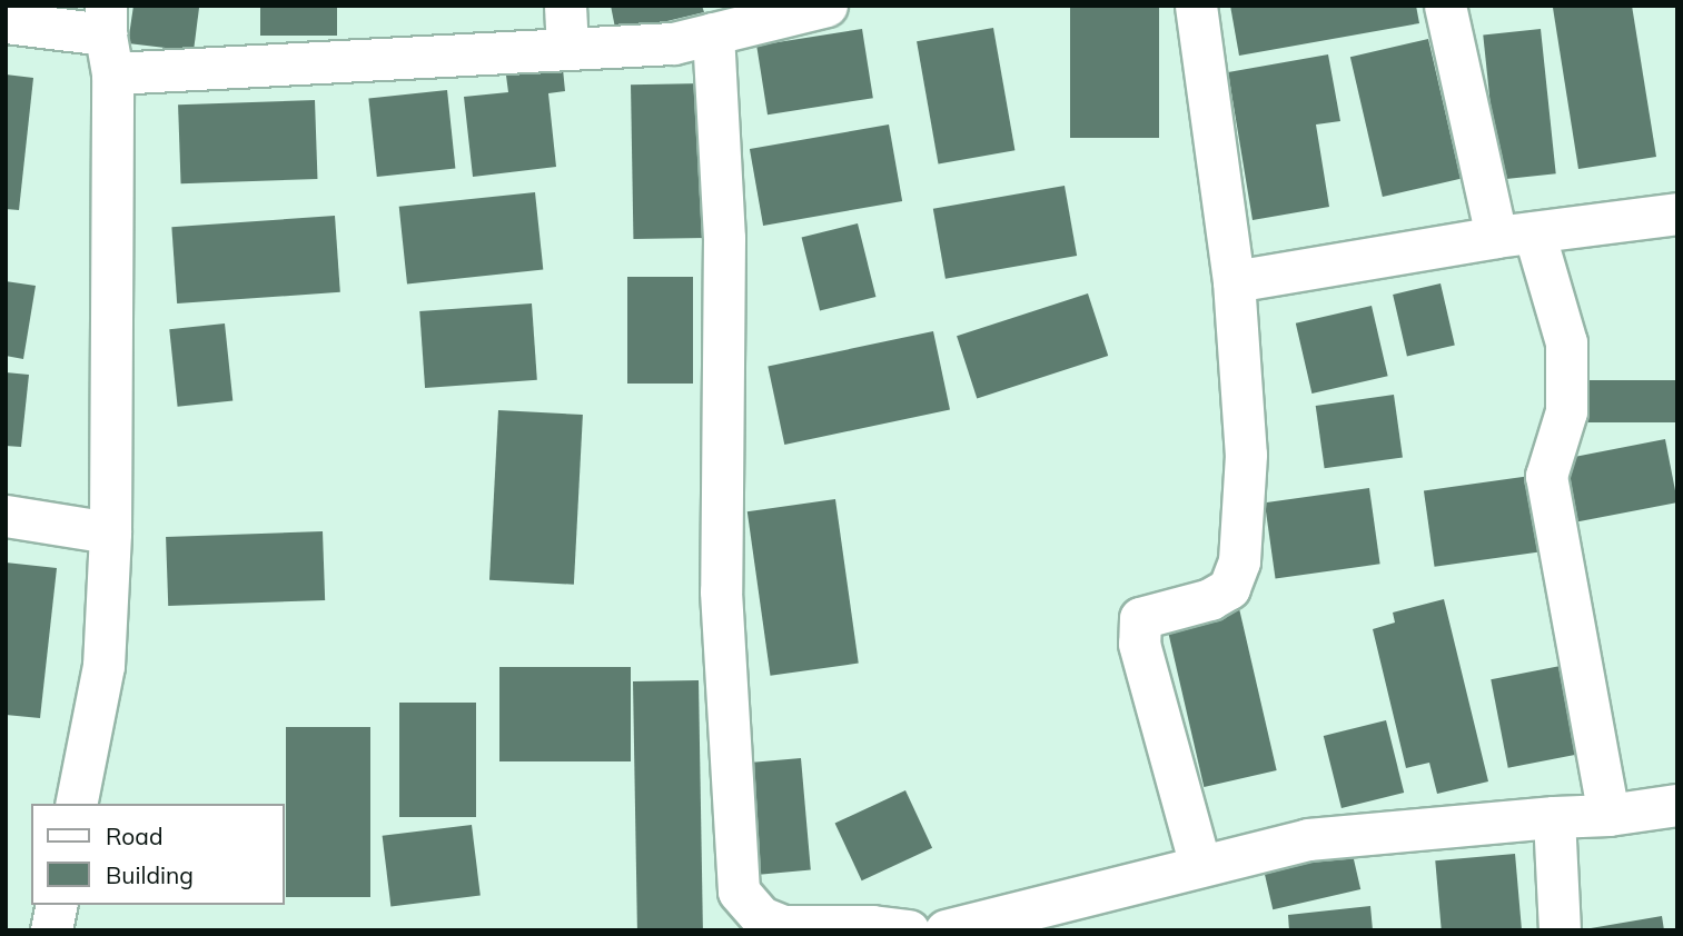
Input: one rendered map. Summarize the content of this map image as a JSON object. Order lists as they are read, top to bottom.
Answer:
{
  "legend": ["Road", "Building"]
}
